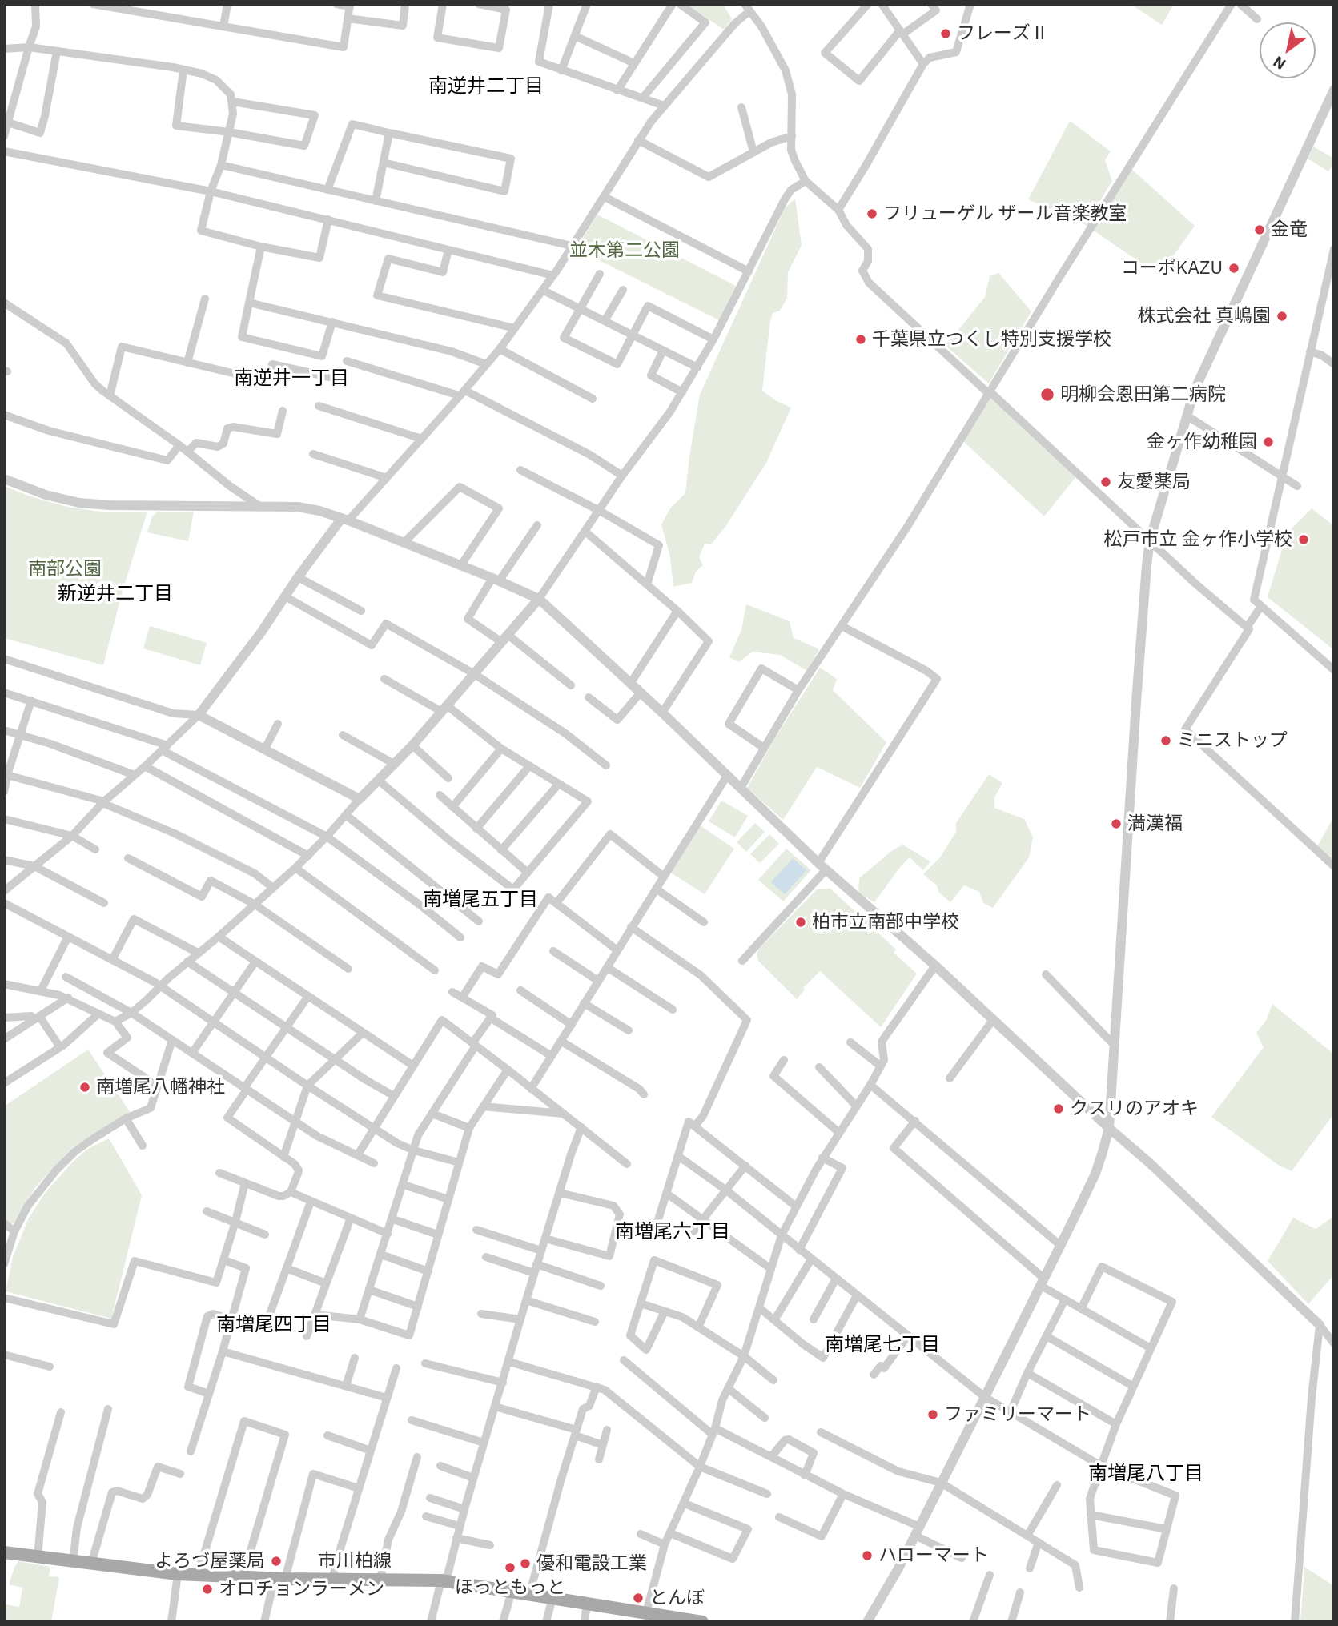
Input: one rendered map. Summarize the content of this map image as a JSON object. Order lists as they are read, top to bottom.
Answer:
{
  "streets": {
    "main road": ["市川柏線"]
  },
  "districts": [
    "南逆井二丁目",
    "南逆井一丁目",
    "新逆井二丁目",
    "南増尾五丁目",
    "南増尾六丁目",
    "南増尾四丁目",
    "南増尾七丁目",
    "南増尾八丁目"
  ],
  "parks": ["並木第二公園", "南部公園"],
  "places": [
    "フレーズⅡ",
    "フリューゲル ザール音楽教室",
    "金竜",
    "コーポKAZU",
    "株式会社 真嶋園",
    "千葉県立つくし特別支援学校",
    "明柳会恩田第二病院",
    "金ヶ作幼稚園",
    "友愛薬局",
    "松戸市立 金ヶ作小学校",
    "ミニストップ",
    "満漢福",
    "柏市立南部中学校",
    "南増尾八幡神社",
    "クスリのアオキ",
    "ファミリーマート",
    "ハローマート",
    "よろづ屋薬局",
    "優和電設工業",
    "ほっともっと",
    "オロチョンラーメン",
    "とんぼ"
  ],
  "north": "bottom left"
}
